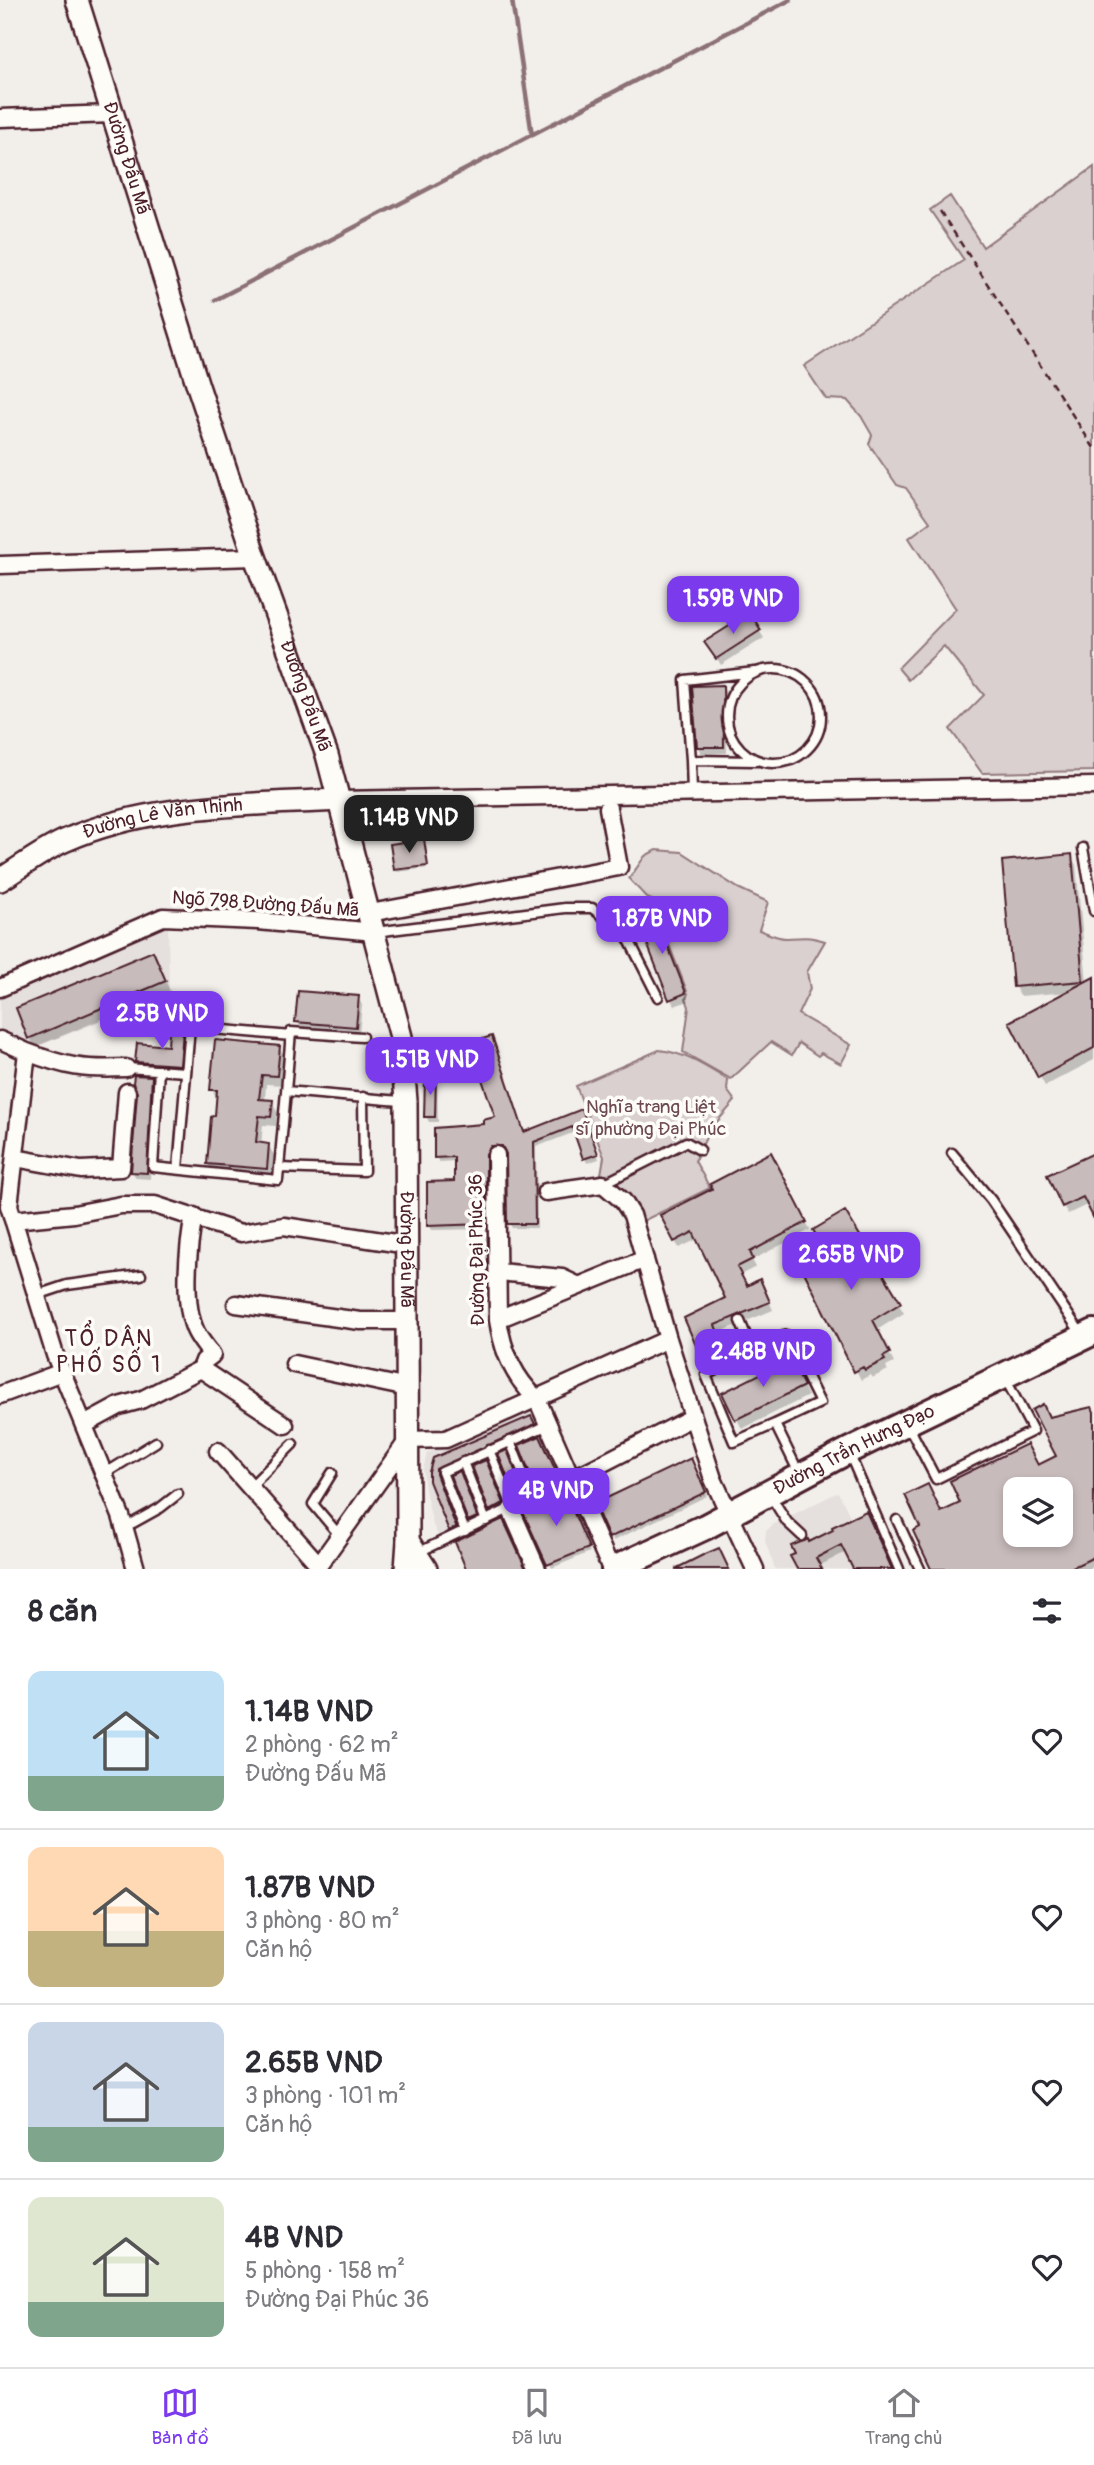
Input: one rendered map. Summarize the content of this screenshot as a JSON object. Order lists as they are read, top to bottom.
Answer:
{
  "streets": {
    "main road": ["Đường Trần Hưng Đạo"],
    "street": [
      "Đường Đấu Mã",
      "Đường Lê Văn Thịnh",
      "Ngõ 798 Đường Đấu Mã",
      "Đường Đại Phúc 36"
    ]
  },
  "crossings": [
    ["Đường Đấu Mã", "Đường Lê Văn Thịnh"],
    ["Đường Đấu Mã", "Ngõ 798 Đường Đấu Mã"],
    ["Đường Đại Phúc 36", "Đường Trần Hưng Đạo"]
  ],
  "districts": ["TỔ DÂN PHỐ SỐ 1"],
  "parks": ["Nghĩa trang Liệt sĩ phường Đại Phúc"],
  "page": {
    "price": [
      "1.59B VND",
      "1.14B VND",
      "1.87B VND",
      "2.5B VND",
      "1.51B VND",
      "2.65B VND",
      "2.48B VND",
      "4B VND"
    ],
    "heading": "8 căn",
    "list": [
      {
        "name": "1.14B VND",
        "note": "2 phòng · 62 m² · Đường Đấu Mã"
      },
      {
        "name": "1.87B VND",
        "note": "3 phòng · 80 m² · Căn hộ"
      },
      {
        "name": "2.65B VND",
        "note": "3 phòng · 101 m² · Căn hộ"
      },
      {
        "name": "4B VND",
        "note": "5 phòng · 158 m² · Đường Đại Phúc 36"
      }
    ],
    "tabs": ["Bản đồ", "Đã lưu", "Trang chủ"]
  }
}
